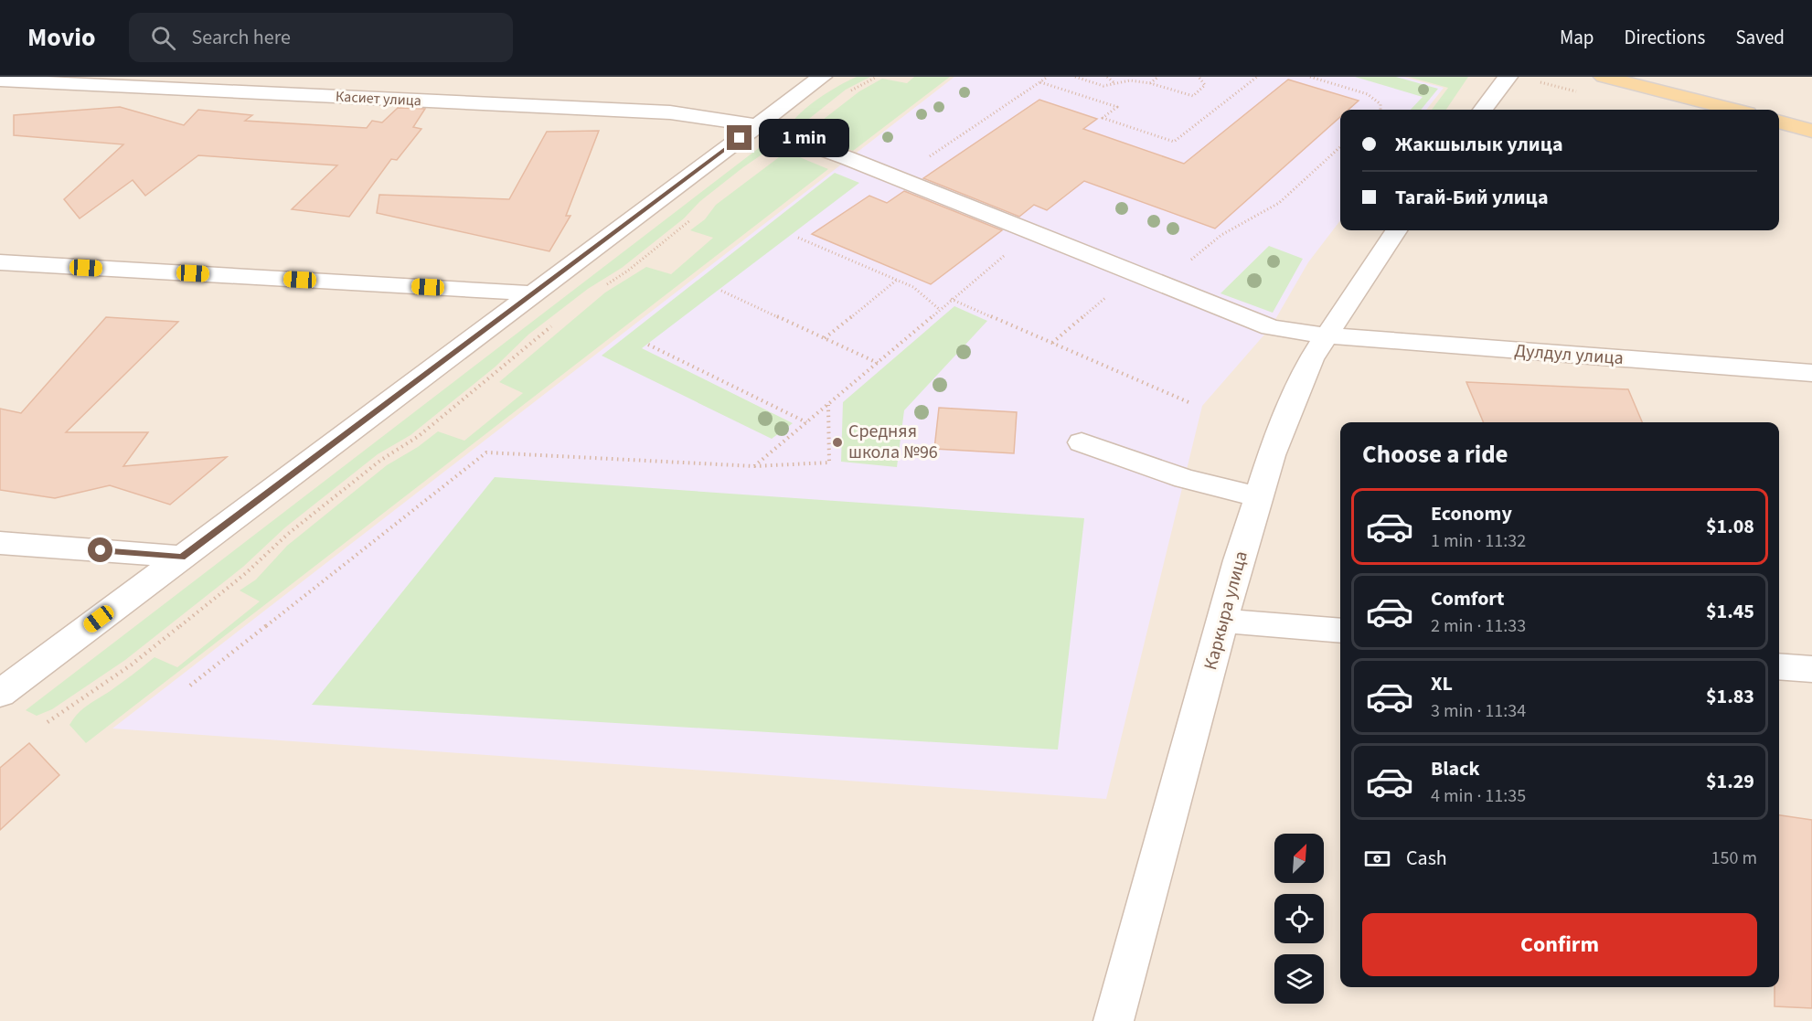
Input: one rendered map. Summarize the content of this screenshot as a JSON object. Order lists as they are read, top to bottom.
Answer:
{
  "streets": {
    "street": ["Касиет улица", "Дулдул улица", "Каркыра улица"]
  },
  "crossings": [
    ["Касиет улица", "Дулдул улица"],
    ["Дулдул улица", "Каркыра улица"]
  ],
  "places": ["Средняя школа №96"],
  "north": "top right",
  "page": {
    "header": "Movio",
    "search": "Search here",
    "nav": ["Map", "Directions", "Saved"],
    "banner": ["Жакшылык улица", "Тагай-Бий улица"],
    "bubble": "1 min",
    "heading": "Choose a ride",
    "list": [
      {
        "name": "Economy",
        "note": "1 min · 11:32",
        "value": "$1.08"
      },
      {
        "name": "Comfort",
        "note": "2 min · 11:33",
        "value": "$1.45"
      },
      {
        "name": "XL",
        "note": "3 min · 11:34",
        "value": "$1.83"
      },
      {
        "name": "Black",
        "note": "4 min · 11:35",
        "value": "$1.29"
      }
    ],
    "pay": ["Cash", "150 m"],
    "buttons": "Confirm"
  }
}
